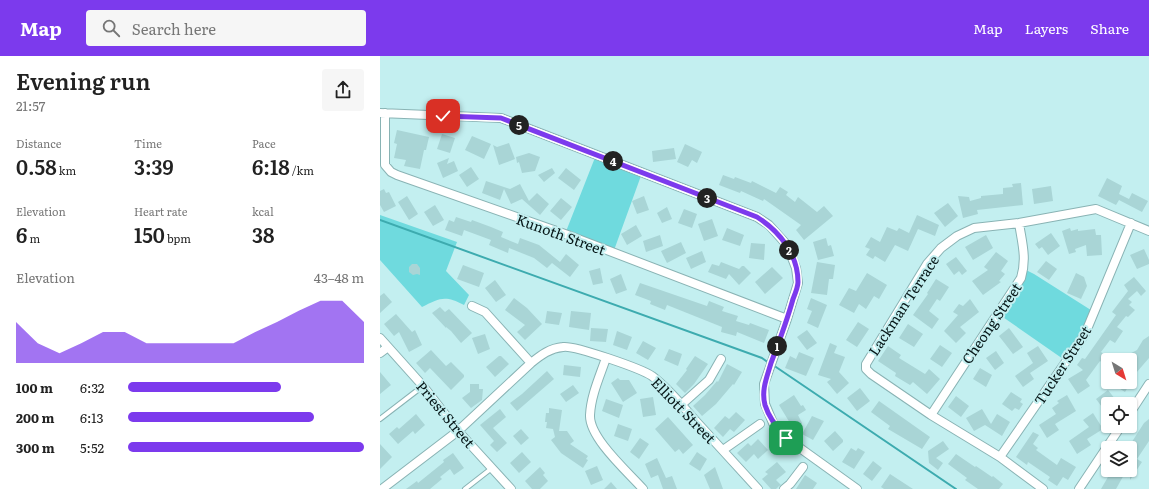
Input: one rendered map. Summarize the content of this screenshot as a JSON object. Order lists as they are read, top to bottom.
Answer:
{
  "streets": {
    "street": [
      "Kunoth Street",
      "Lackman Terrace",
      "Cheong Street",
      "Tucker Street",
      "Elliott Street",
      "Priest Street"
    ]
  },
  "crossings": [
    ["Lackman Terrace", "Cheong Street"],
    ["Lackman Terrace", "Tucker Street"],
    ["Elliott Street", "Priest Street"]
  ],
  "north": "bottom right",
  "page": {
    "header": "Map",
    "search": "Search here",
    "nav": ["Map", "Layers", "Share"],
    "heading": ["Evening run", "21:57"],
    "pins": [
      "5",
      "4",
      "3",
      "2",
      "1"
    ],
    "stats": [
      ["Distance", "0.58 km"],
      ["Time", "3:39"],
      ["Pace", "6:18 /km"],
      ["Elevation", "6 m"],
      ["Heart rate", "150 bpm"],
      ["kcal", "38"]
    ],
    "chart": ["Elevation", "43–48 m"],
    "list": [
      {
        "name": "100 m",
        "note": "6:32"
      },
      {
        "name": "200 m",
        "note": "6:13"
      },
      {
        "name": "300 m",
        "note": "5:52"
      }
    ]
  }
}
